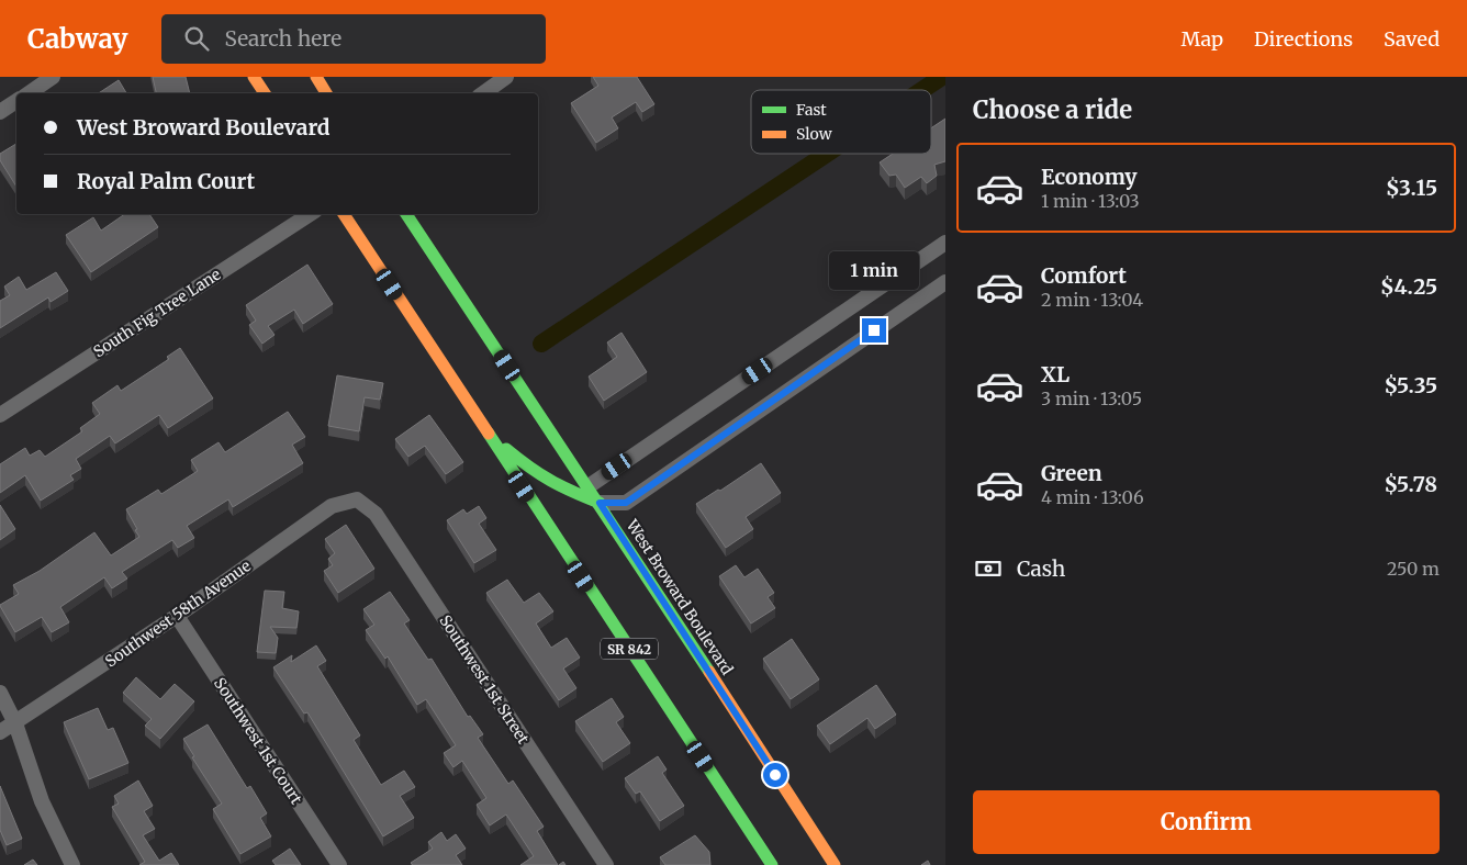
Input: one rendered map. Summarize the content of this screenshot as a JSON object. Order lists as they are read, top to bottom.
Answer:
{
  "streets": {
    "main road": ["West Broward Boulevard", "SR 842"],
    "street": [
      "South Fig Tree Lane",
      "Southwest 58th Avenue",
      "Southwest 1st Street",
      "Southwest 1st Court"
    ]
  },
  "crossings": [
    ["Southwest 58th Avenue", "Southwest 1st Street"],
    ["Southwest 58th Avenue", "Southwest 1st Court"]
  ],
  "legend": ["Fast", "Slow"],
  "page": {
    "header": "Cabway",
    "search": "Search here",
    "nav": ["Map", "Directions", "Saved"],
    "heading": "Choose a ride",
    "banner": ["West Broward Boulevard", "Royal Palm Court"],
    "list": [
      {
        "name": "Economy",
        "note": "1 min · 13:03",
        "value": "$3.15"
      },
      {
        "name": "Comfort",
        "note": "2 min · 13:04",
        "value": "$4.25"
      },
      {
        "name": "XL",
        "note": "3 min · 13:05",
        "value": "$5.35"
      },
      {
        "name": "Green",
        "note": "4 min · 13:06",
        "value": "$5.78"
      }
    ],
    "bubble": "1 min",
    "pay": ["Cash", "250 m"],
    "buttons": "Confirm"
  }
}
